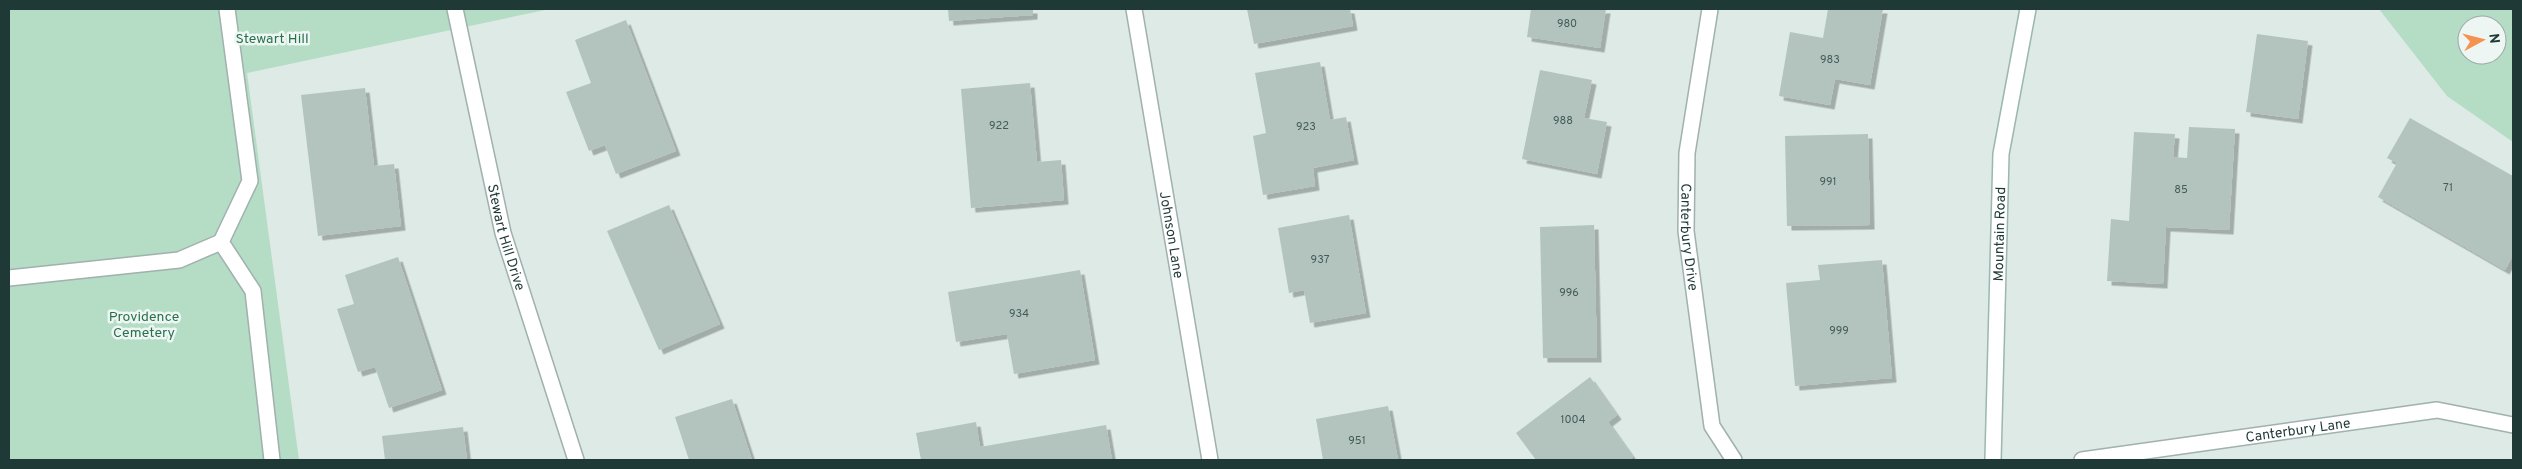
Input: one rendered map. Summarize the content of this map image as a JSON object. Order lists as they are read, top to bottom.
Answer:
{
  "streets": {
    "street": [
      "Mountain Road",
      "Johnson Lane",
      "Stewart Hill Drive",
      "Canterbury Drive",
      "Canterbury Lane"
    ]
  },
  "parks": ["Stewart Hill", "Providence Cemetery"],
  "house_numbers": [
    "980",
    "983",
    "988",
    "922",
    "923",
    "991",
    "71",
    "85",
    "937",
    "996",
    "934",
    "999",
    "1004",
    "951"
  ],
  "north": "right"
}
